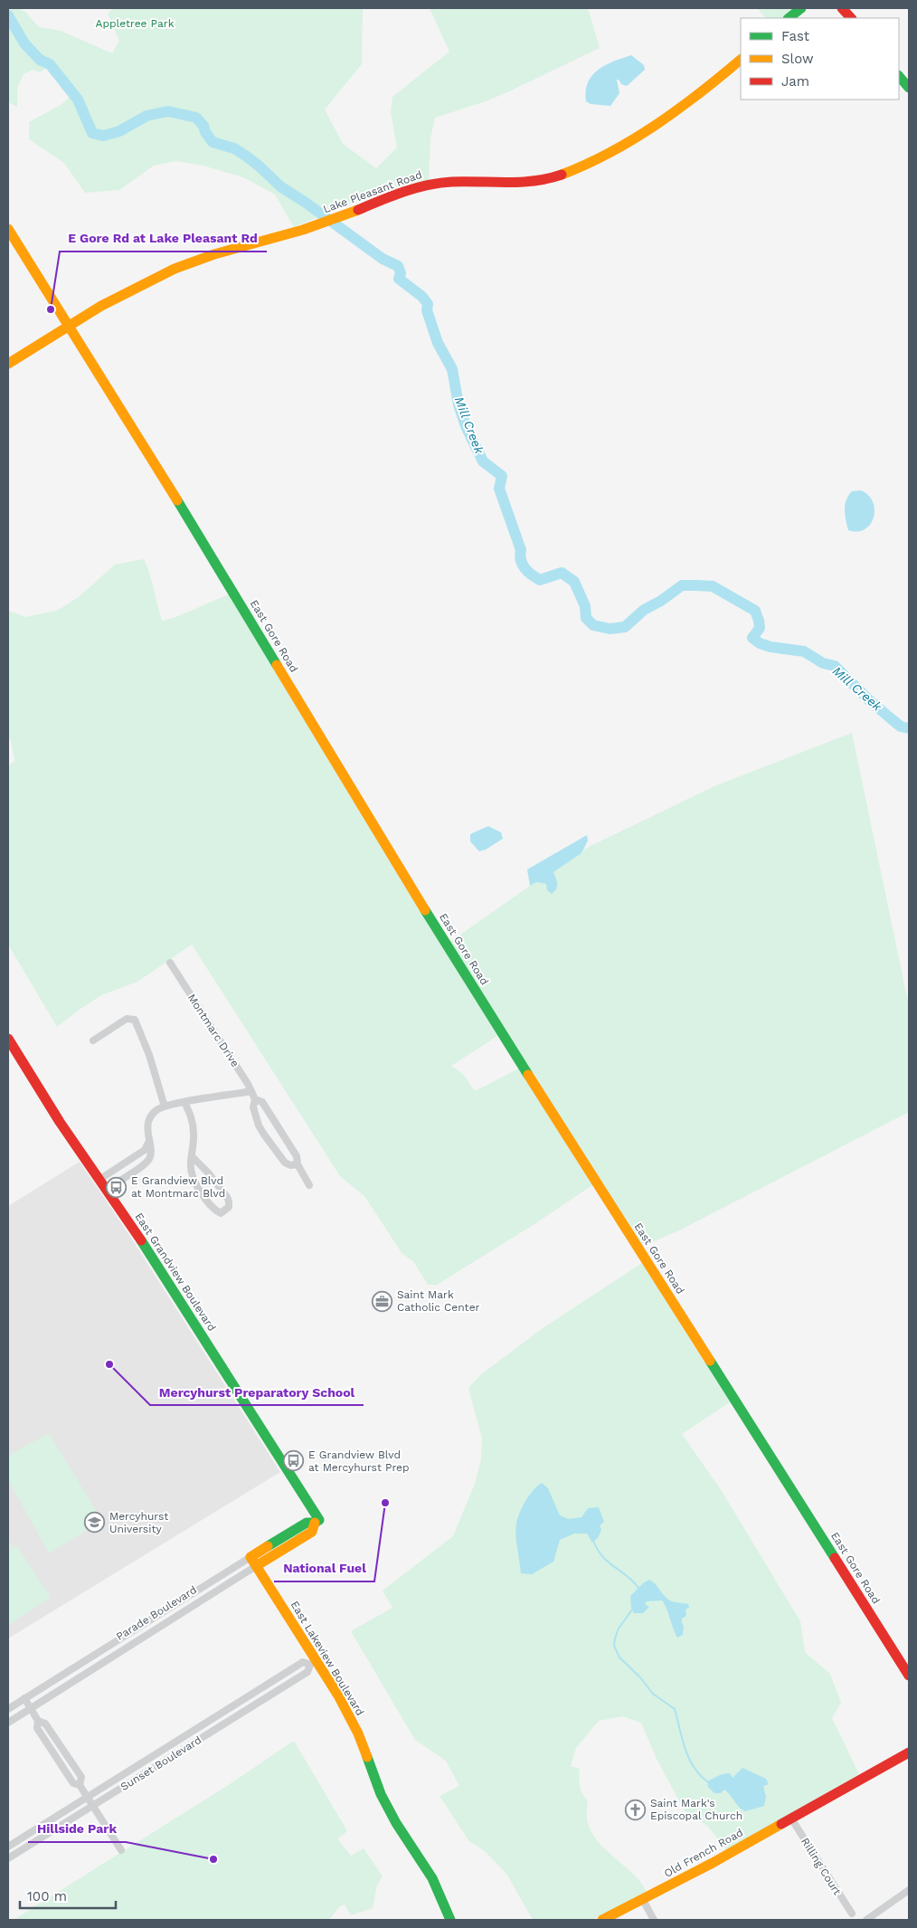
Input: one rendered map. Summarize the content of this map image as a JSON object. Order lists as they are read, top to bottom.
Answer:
{
  "streets": {
    "street": [
      "Lake Pleasant Road",
      "East Gore Road",
      "Montmarc Drive",
      "East Grandview Boulevard",
      "Parade Boulevard",
      "East Lakeview Boulevard",
      "Sunset Boulevard",
      "Old French Road",
      "Rilling Court"
    ]
  },
  "crossings": [
    ["Lake Pleasant Road", "East Gore Road"],
    ["East Grandview Boulevard", "Parade Boulevard"],
    ["Parade Boulevard", "East Lakeview Boulevard"],
    ["East Lakeview Boulevard", "Sunset Boulevard"],
    ["Old French Road", "Rilling Court"]
  ],
  "water": ["Mill Creek"],
  "parks": ["Appletree Park"],
  "places": {
    "other": [
      "E Gore Rd at Lake Pleasant Rd",
      "Mercyhurst Preparatory School",
      "National Fuel",
      "Hillside Park"
    ],
    "bus stop": ["E Grandview Blvd at Montmarc Blvd", "E Grandview Blvd at Mercyhurst Prep"],
    "office": ["Saint Mark Catholic Center"],
    "school or university": ["Mercyhurst University"],
    "church": ["Saint Mark's Episcopal Church"]
  },
  "legend": ["Fast", "Slow", "Jam"],
  "scale_bar": "100 m"
}
